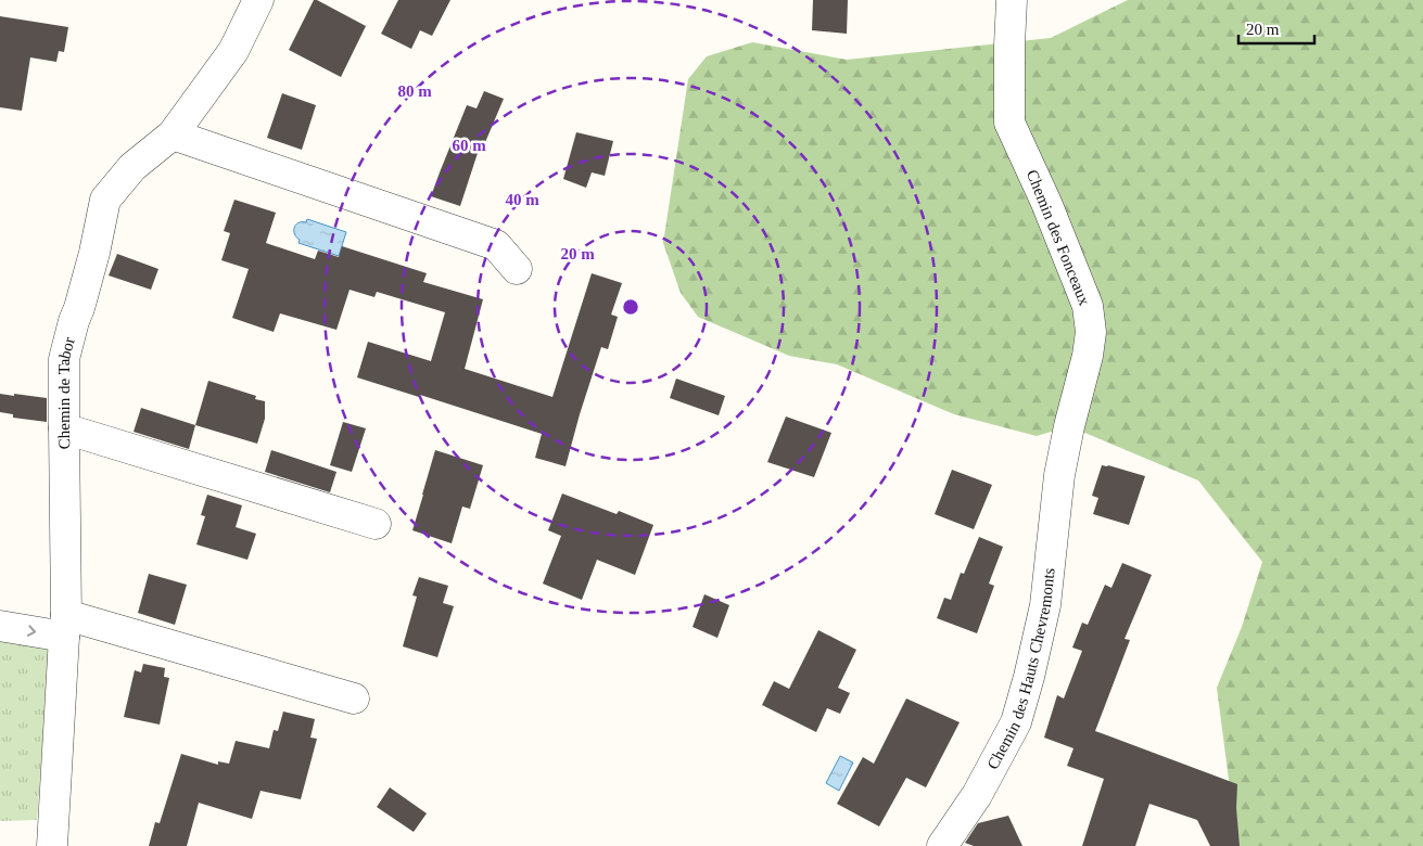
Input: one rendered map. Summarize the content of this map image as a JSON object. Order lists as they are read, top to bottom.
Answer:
{
  "streets": {
    "street": ["Chemin des Fonceaux", "Chemin de Tabor", "Chemin des Hauts Chevremonts"]
  },
  "crossings": [
    ["Chemin des Fonceaux", "Chemin des Hauts Chevremonts"]
  ],
  "scale_bar": "20 m",
  "rings": [
    "80 m",
    "60 m",
    "40 m",
    "20 m"
  ]
}
